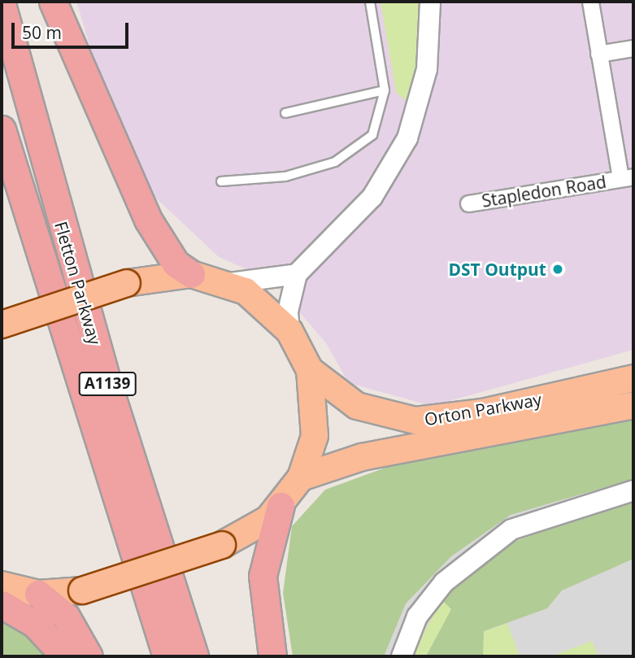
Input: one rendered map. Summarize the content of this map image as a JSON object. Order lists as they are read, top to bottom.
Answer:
{
  "streets": {
    "highway": ["Fletton Parkway", "A1139"],
    "main road": ["Orton Parkway"],
    "street": ["Stapledon Road"]
  },
  "places": ["DST Output"],
  "scale_bar": "50 m"
}
